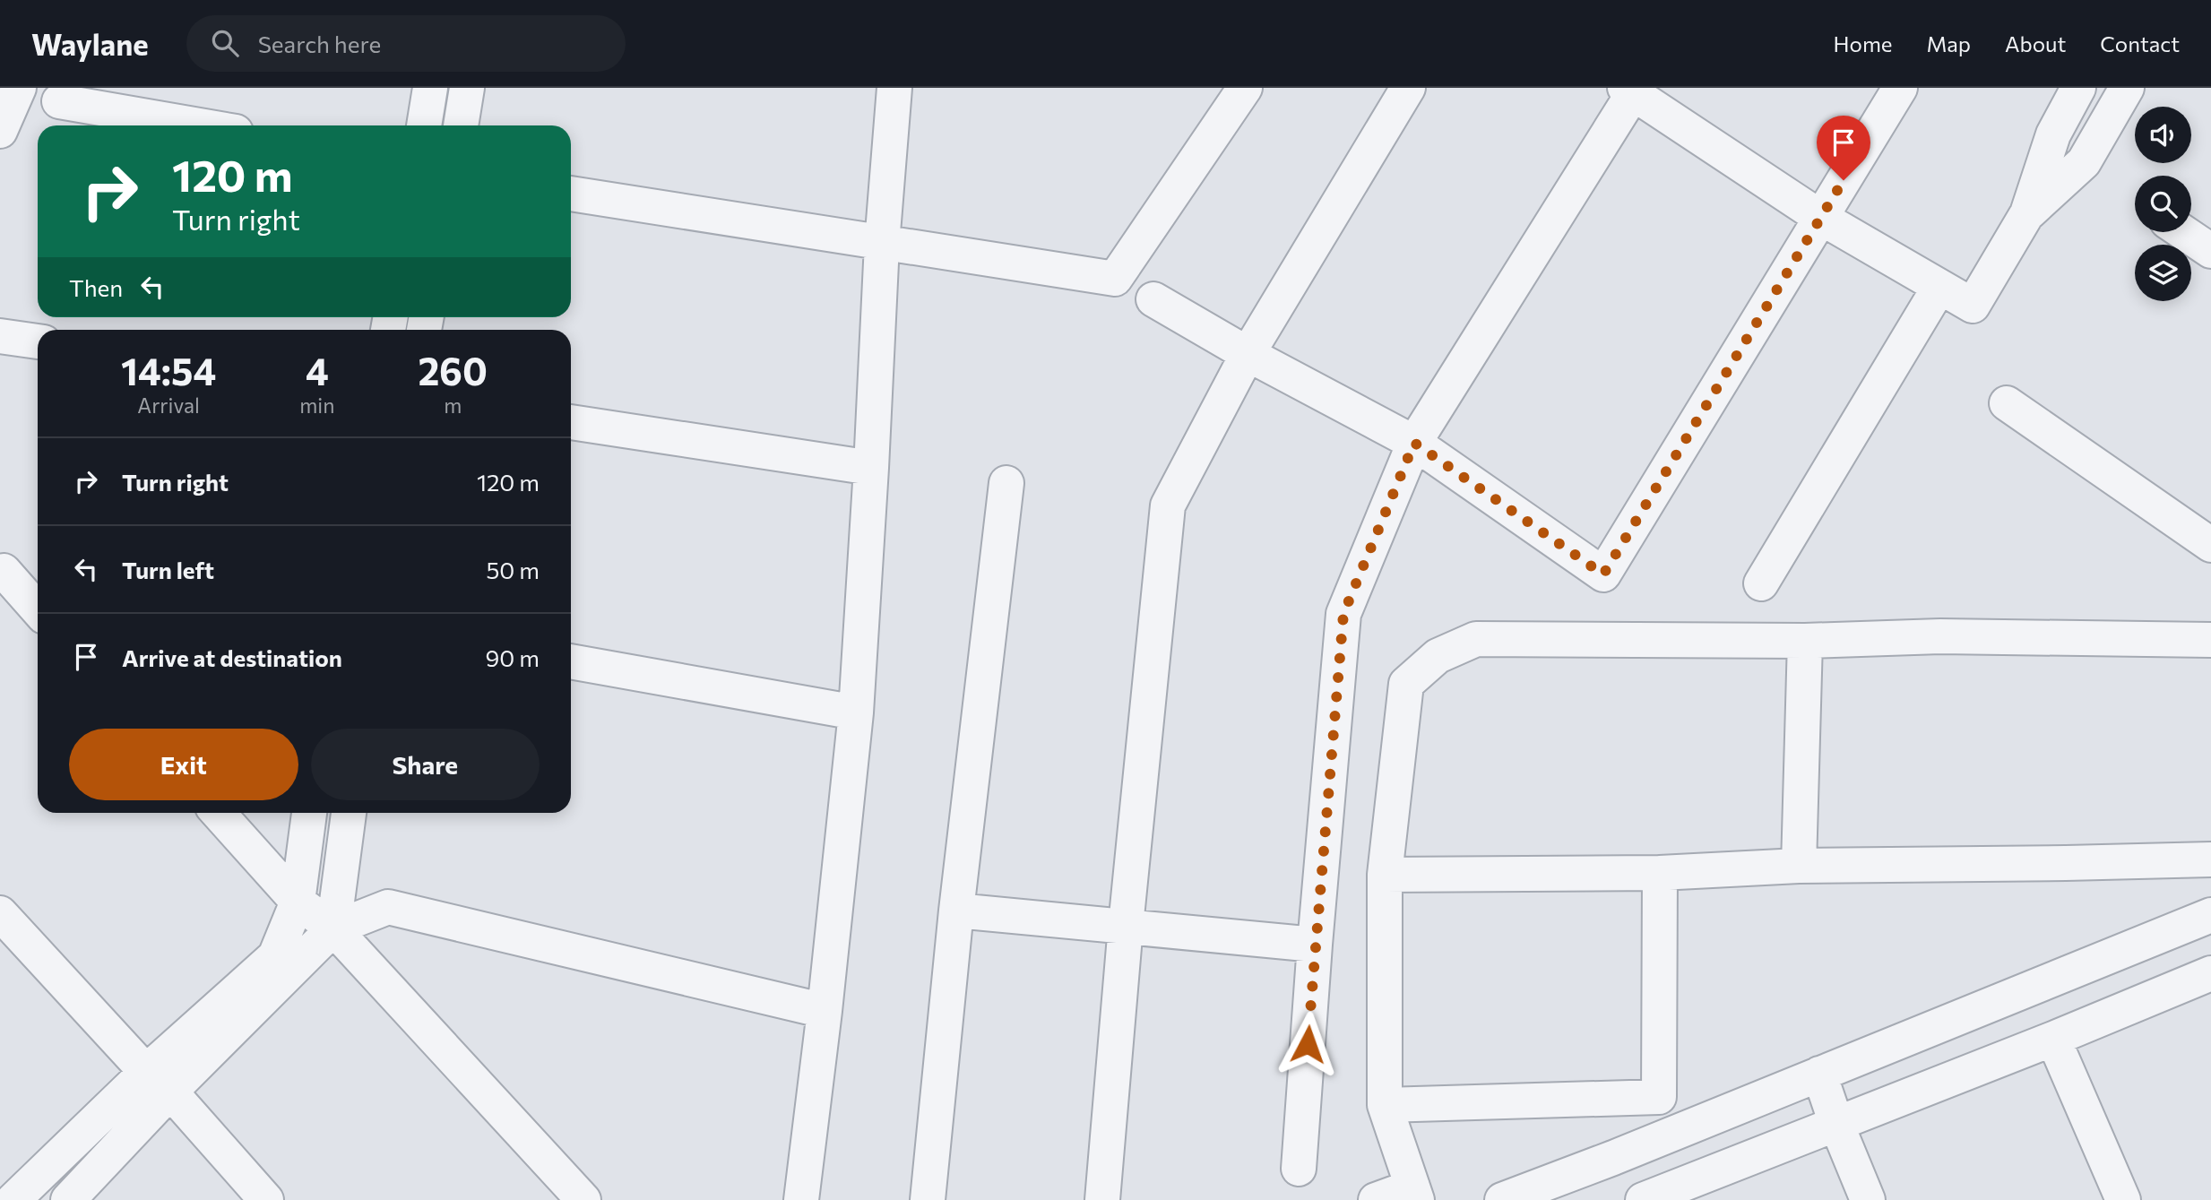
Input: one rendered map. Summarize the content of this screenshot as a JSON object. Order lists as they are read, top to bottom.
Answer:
{
  "page": {
    "header": "Waylane",
    "search": "Search here",
    "nav": [
      "Home",
      "Map",
      "About",
      "Contact"
    ],
    "turn": ["120 m", "Turn right"],
    "then": "Then",
    "eta": [
      "14:54",
      "Arrival",
      "4",
      "min",
      "260",
      "m"
    ],
    "list": [
      {
        "name": "Turn right",
        "value": "120 m"
      },
      {
        "name": "Turn left",
        "value": "50 m"
      },
      {
        "name": "Arrive at destination",
        "value": "90 m"
      }
    ],
    "buttons": ["Exit", "Share"]
  }
}
